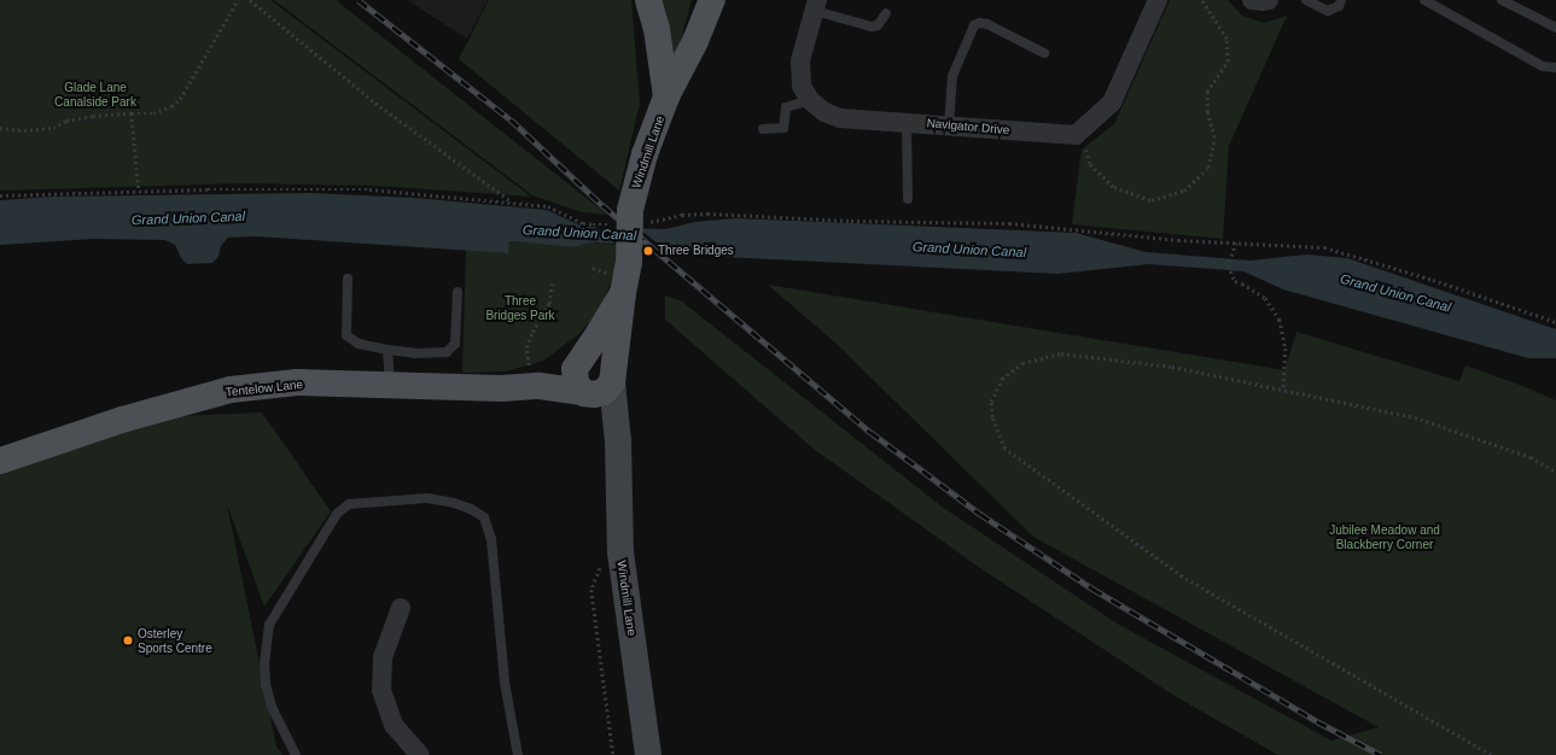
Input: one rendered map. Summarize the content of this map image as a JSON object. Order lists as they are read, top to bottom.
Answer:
{
  "streets": {
    "main road": ["Windmill Lane", "Tentelow Lane"],
    "street": ["Navigator Drive"]
  },
  "crossings": [
    ["Windmill Lane", "Tentelow Lane"]
  ],
  "water": ["Grand Union Canal"],
  "parks": ["Glade Lane Canalside Park", "Three Bridges Park", "Jubilee Meadow and Blackberry Corner"],
  "places": ["Three Bridges", "Osterley Sports Centre"]
}
